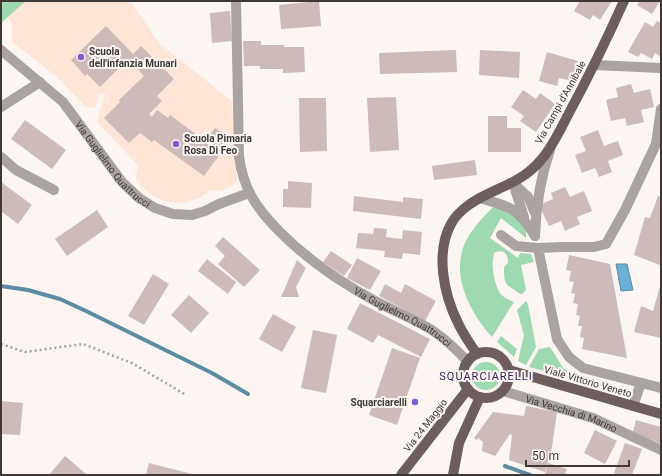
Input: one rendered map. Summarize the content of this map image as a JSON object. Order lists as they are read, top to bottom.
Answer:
{
  "streets": {
    "main road": ["Via Campi d'Annibale", "Viale Vittorio Veneto", "Via 24 Maggio"],
    "street": ["Via Guglielmo Quattrucci", "Via Vecchia di Marino"]
  },
  "crossings": [
    ["Via Campi d'Annibale", "Via Guglielmo Quattrucci"],
    ["Via Campi d'Annibale", "Viale Vittorio Veneto"],
    ["Via Campi d'Annibale", "Via Vecchia di Marino"],
    ["Via Campi d'Annibale", "Via 24 Maggio"],
    ["Via Guglielmo Quattrucci", "Viale Vittorio Veneto"],
    ["Via Guglielmo Quattrucci", "Via Vecchia di Marino"],
    ["Via Guglielmo Quattrucci", "Via 24 Maggio"],
    ["Viale Vittorio Veneto", "Via Vecchia di Marino"],
    ["Viale Vittorio Veneto", "Via 24 Maggio"],
    ["Via Vecchia di Marino", "Via 24 Maggio"]
  ],
  "districts": ["SQUARCIARELLI"],
  "places": ["Scuola dell'infanzia Munari", "Scuola Pimaria Rosa Di Feo", "Squarciarelli"],
  "scale_bar": "50 m"
}
